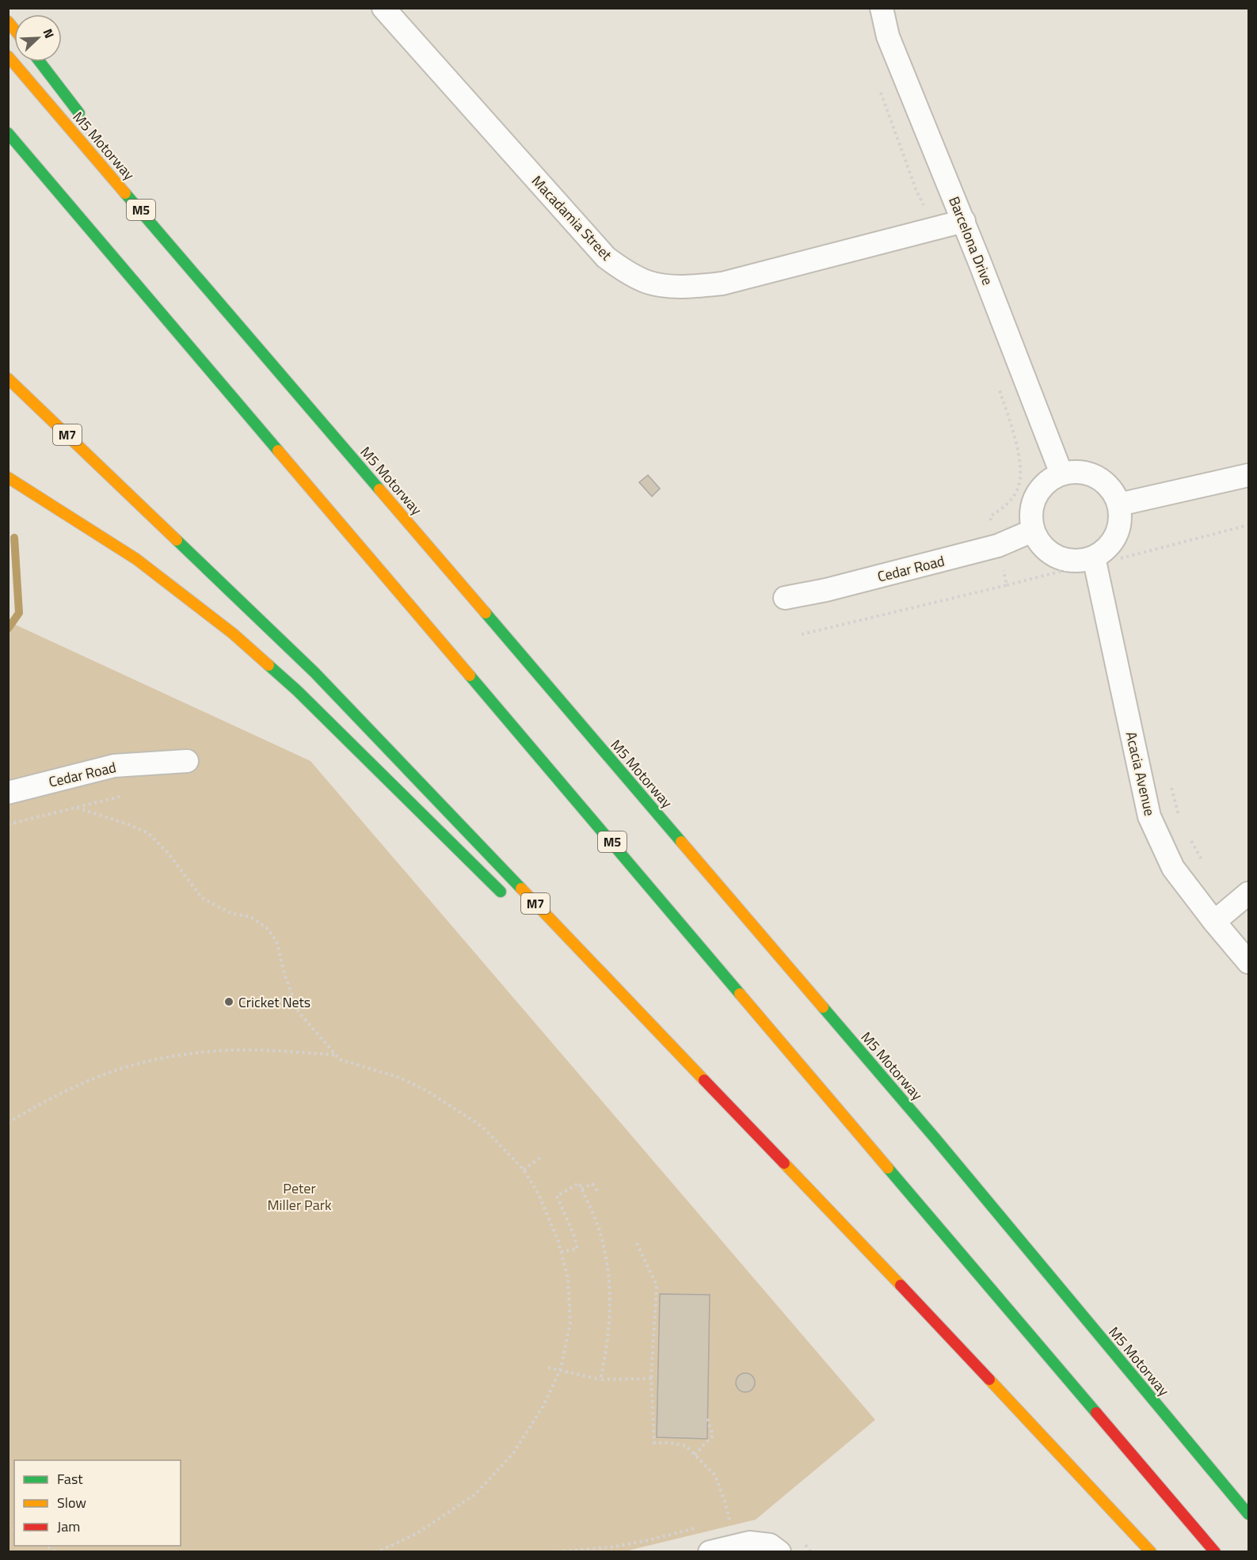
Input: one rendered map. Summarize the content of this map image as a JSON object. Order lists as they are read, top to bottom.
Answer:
{
  "streets": {
    "highway": ["M5 Motorway", "M5", "M7"],
    "street": [
      "Macadamia Street",
      "Barcelona Drive",
      "Cedar Road",
      "Acacia Avenue"
    ]
  },
  "crossings": [
    ["M5 Motorway", "M5"],
    ["Macadamia Street", "Barcelona Drive"],
    ["Barcelona Drive", "Cedar Road"],
    ["Barcelona Drive", "Acacia Avenue"],
    ["Cedar Road", "Acacia Avenue"]
  ],
  "parks": ["Peter Miller Park"],
  "places": ["Cricket Nets"],
  "legend": ["Fast", "Slow", "Jam"],
  "north": "top right"
}
